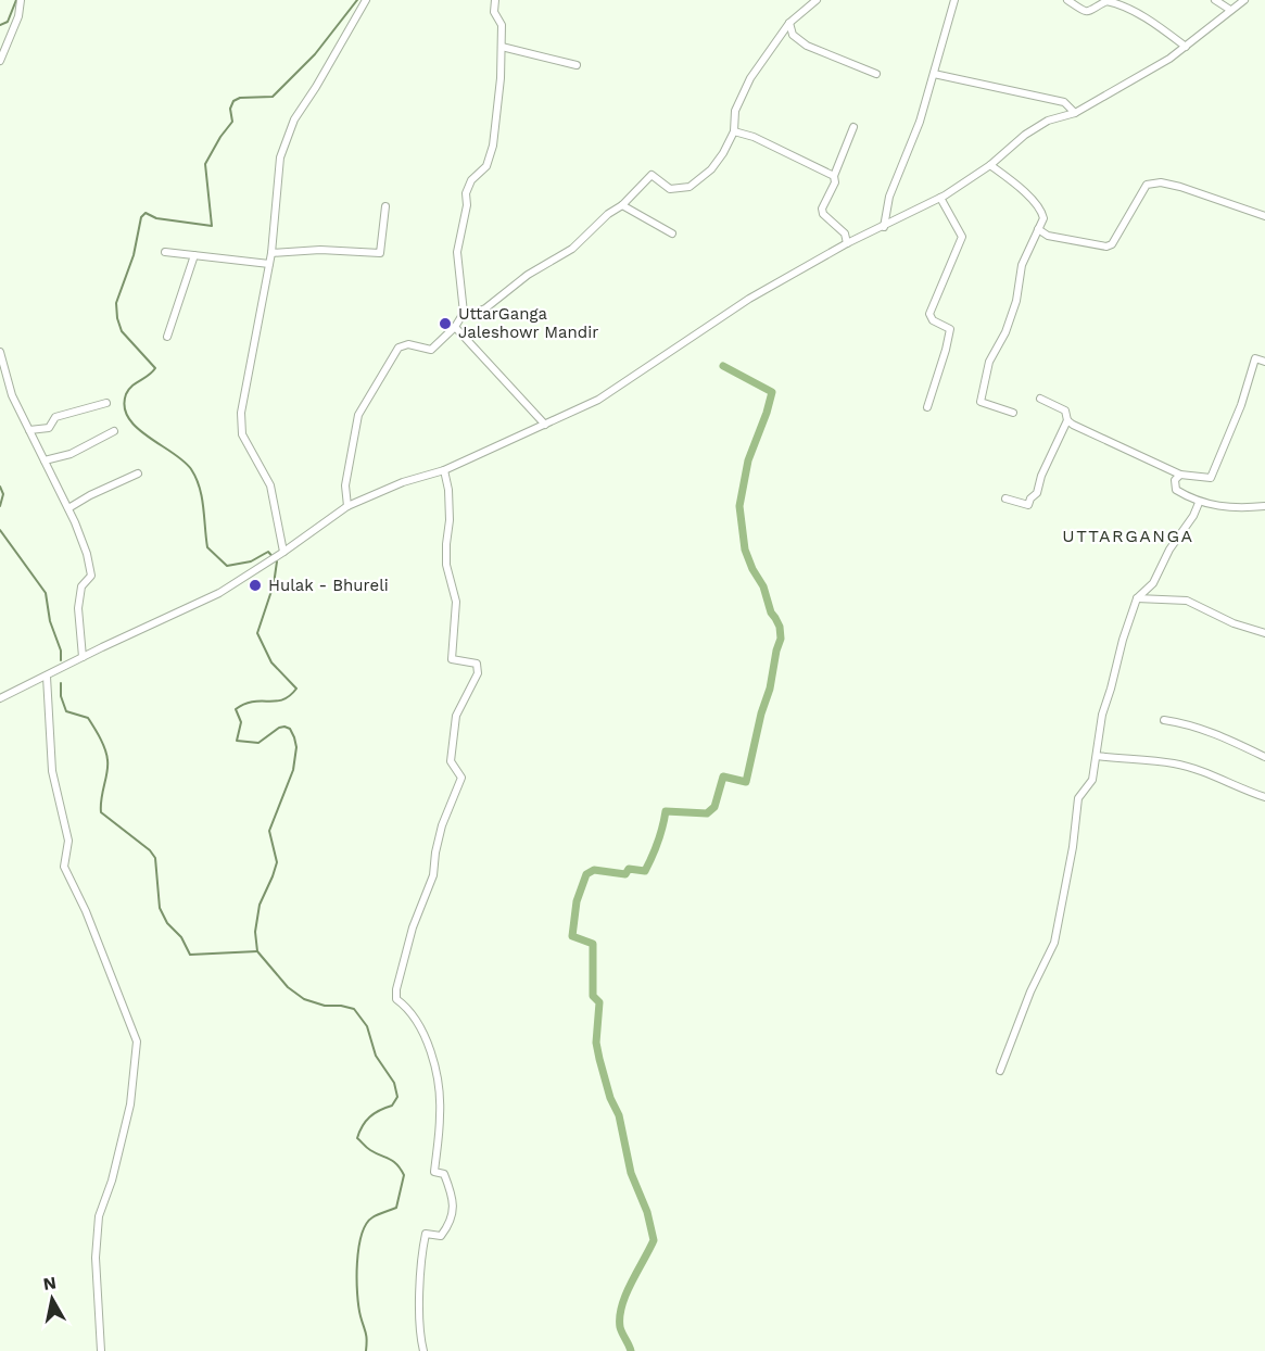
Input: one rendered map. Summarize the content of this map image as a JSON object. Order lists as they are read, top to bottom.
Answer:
{
  "districts": ["UTTARGANGA"],
  "places": ["UttarGanga Jaleshowr Mandir", "Hulak - Bhureli"],
  "north": "top"
}
